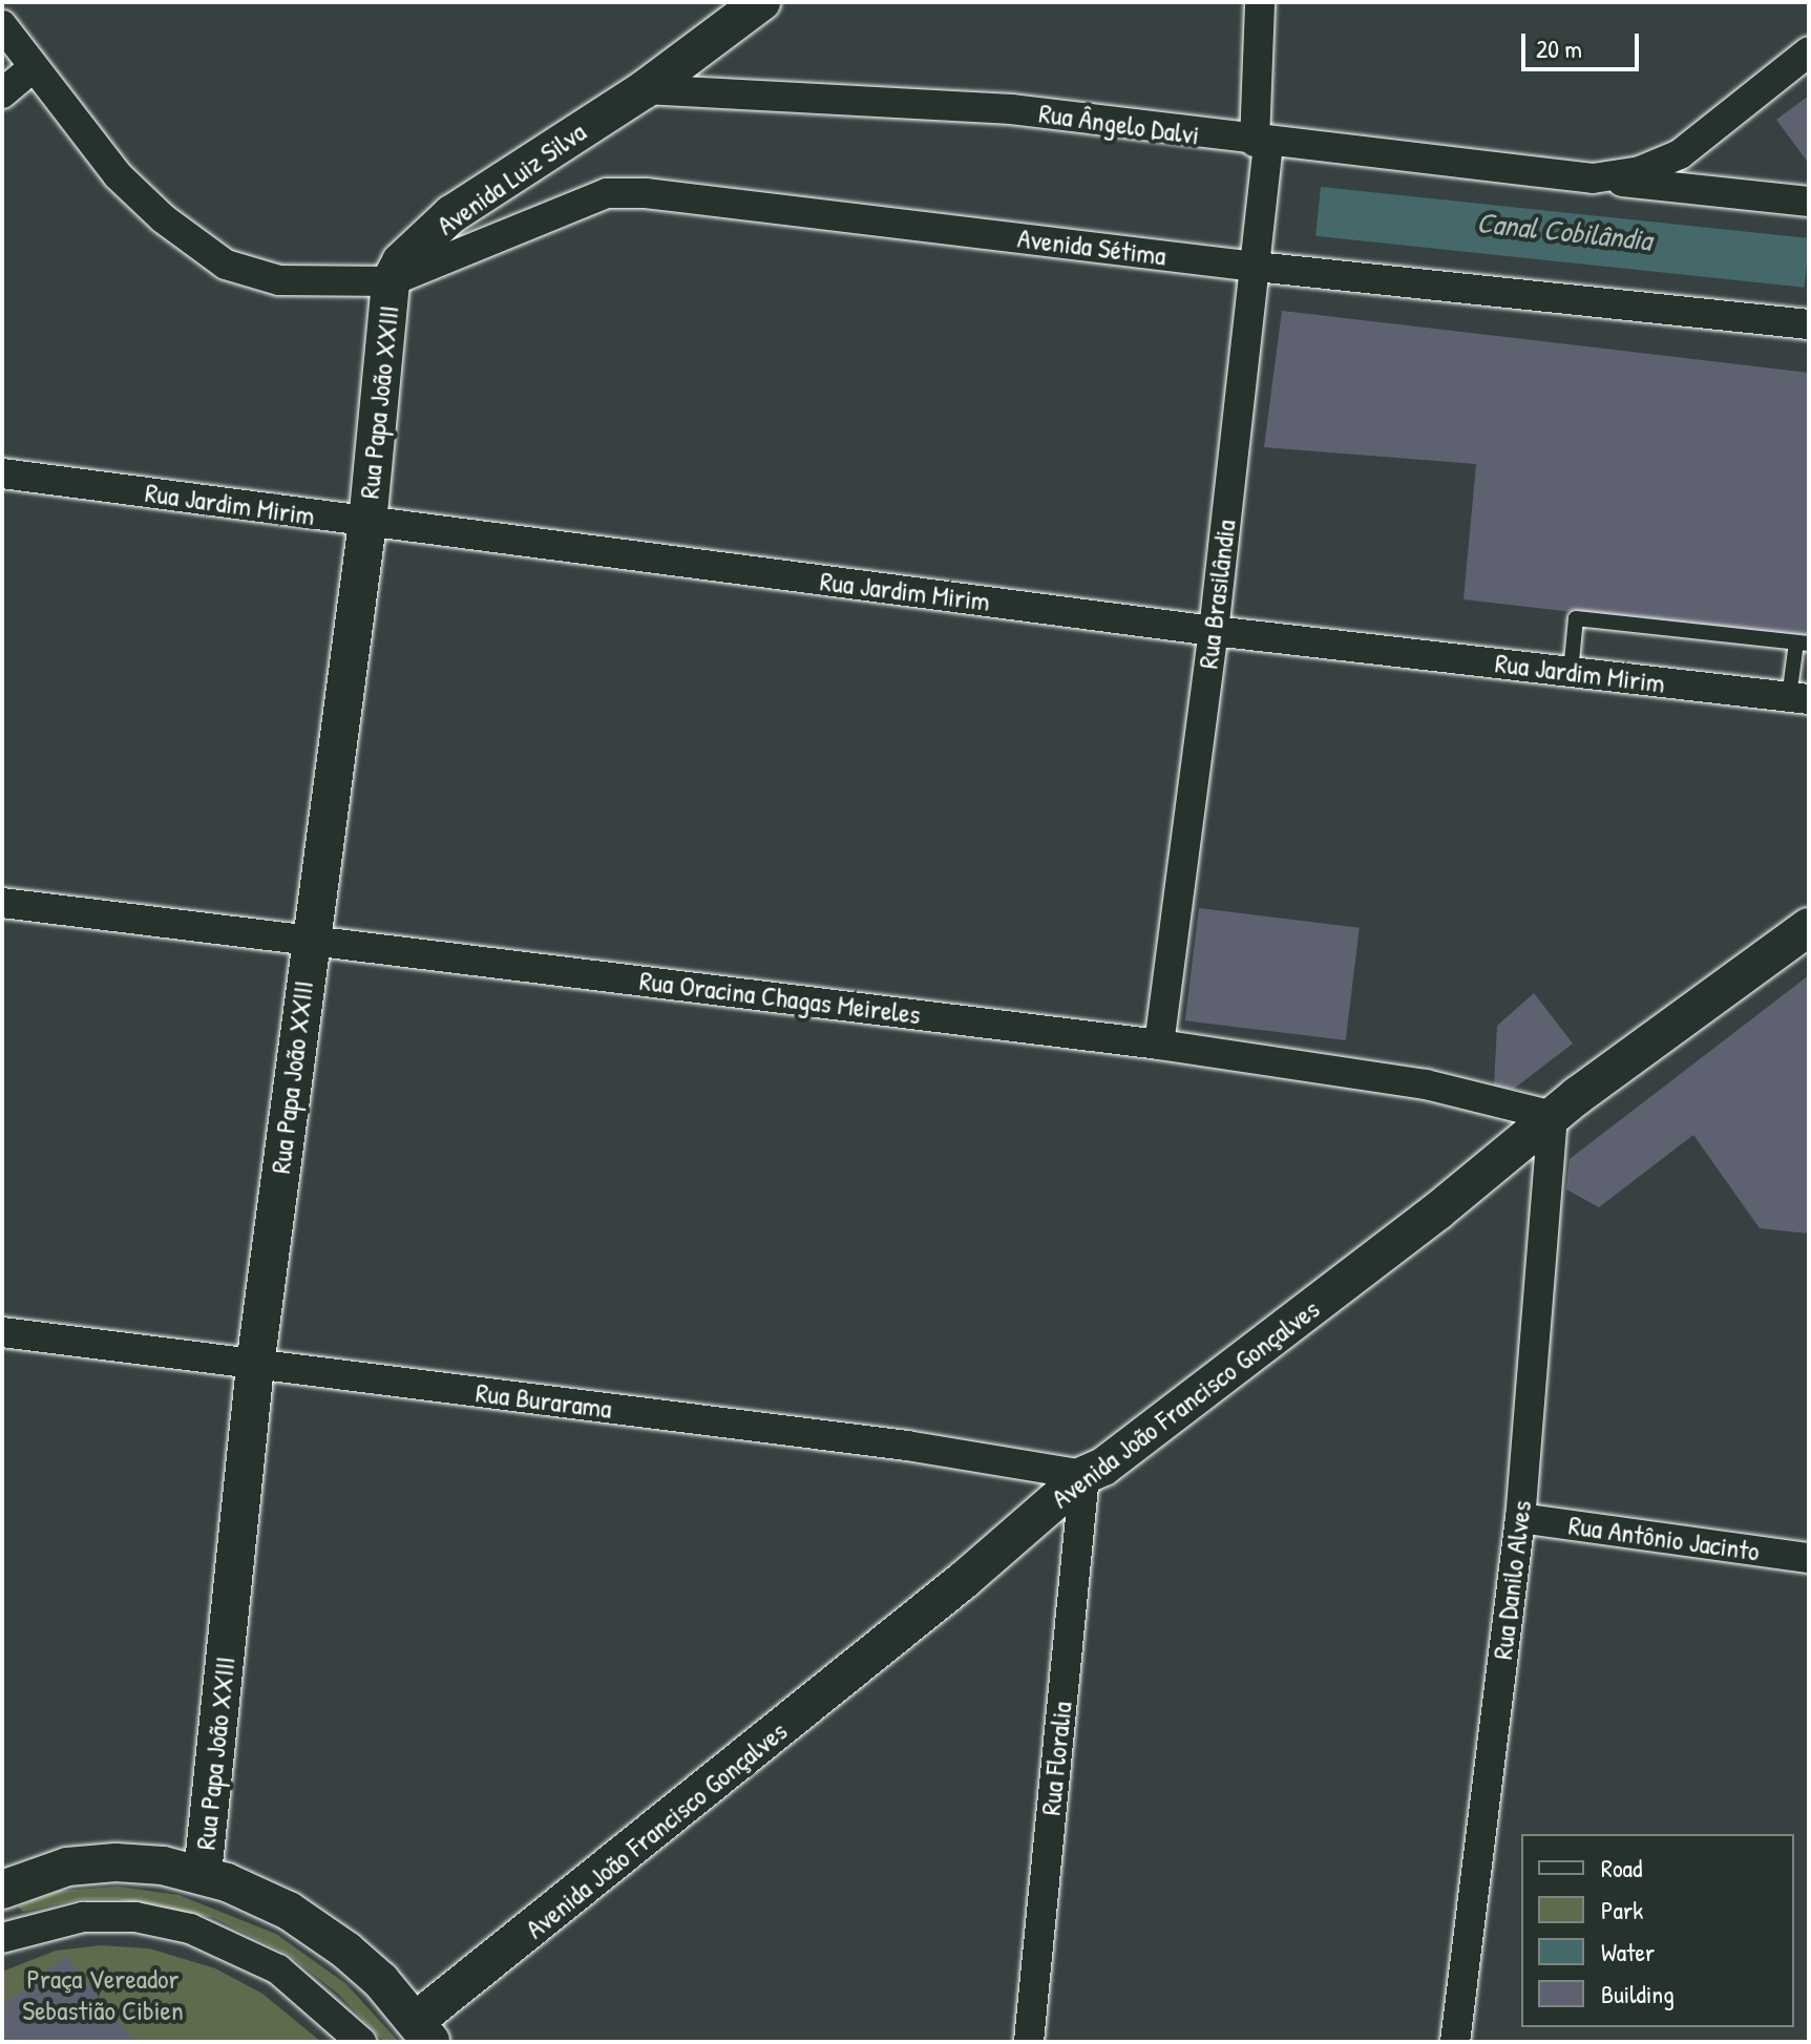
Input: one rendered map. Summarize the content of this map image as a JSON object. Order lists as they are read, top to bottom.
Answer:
{
  "streets": {
    "street": [
      "Rua Ângelo Dalvi",
      "Avenida Luiz Silva",
      "Avenida Sétima",
      "Rua Papa João XXIII",
      "Rua Jardim Mirim",
      "Rua Brasilândia",
      "Rua Oracina Chagas Meireles",
      "Rua Burarama",
      "Avenida João Francisco Gonçalves",
      "Rua Antônio Jacinto",
      "Rua Danilo Alves",
      "Rua Floralia"
    ]
  },
  "crossings": [
    ["Rua Ângelo Dalvi", "Avenida Luiz Silva"],
    ["Rua Ângelo Dalvi", "Rua Brasilândia"],
    ["Avenida Luiz Silva", "Avenida Sétima"],
    ["Avenida Luiz Silva", "Rua Papa João XXIII"],
    ["Avenida Sétima", "Rua Papa João XXIII"],
    ["Avenida Sétima", "Rua Brasilândia"],
    ["Rua Papa João XXIII", "Rua Jardim Mirim"],
    ["Rua Papa João XXIII", "Rua Oracina Chagas Meireles"],
    ["Rua Papa João XXIII", "Rua Burarama"],
    ["Rua Jardim Mirim", "Rua Brasilândia"],
    ["Rua Brasilândia", "Rua Oracina Chagas Meireles"],
    ["Rua Oracina Chagas Meireles", "Avenida João Francisco Gonçalves"],
    ["Rua Oracina Chagas Meireles", "Rua Danilo Alves"],
    ["Rua Burarama", "Avenida João Francisco Gonçalves"],
    ["Rua Burarama", "Rua Floralia"],
    ["Avenida João Francisco Gonçalves", "Rua Danilo Alves"],
    ["Avenida João Francisco Gonçalves", "Rua Floralia"],
    ["Rua Antônio Jacinto", "Rua Danilo Alves"]
  ],
  "water": ["Canal Cobilândia"],
  "parks": ["Praça Vereador Sebastião Cibien"],
  "legend": [
    "Road",
    "Park",
    "Water",
    "Building"
  ],
  "scale_bar": "20 m"
}
